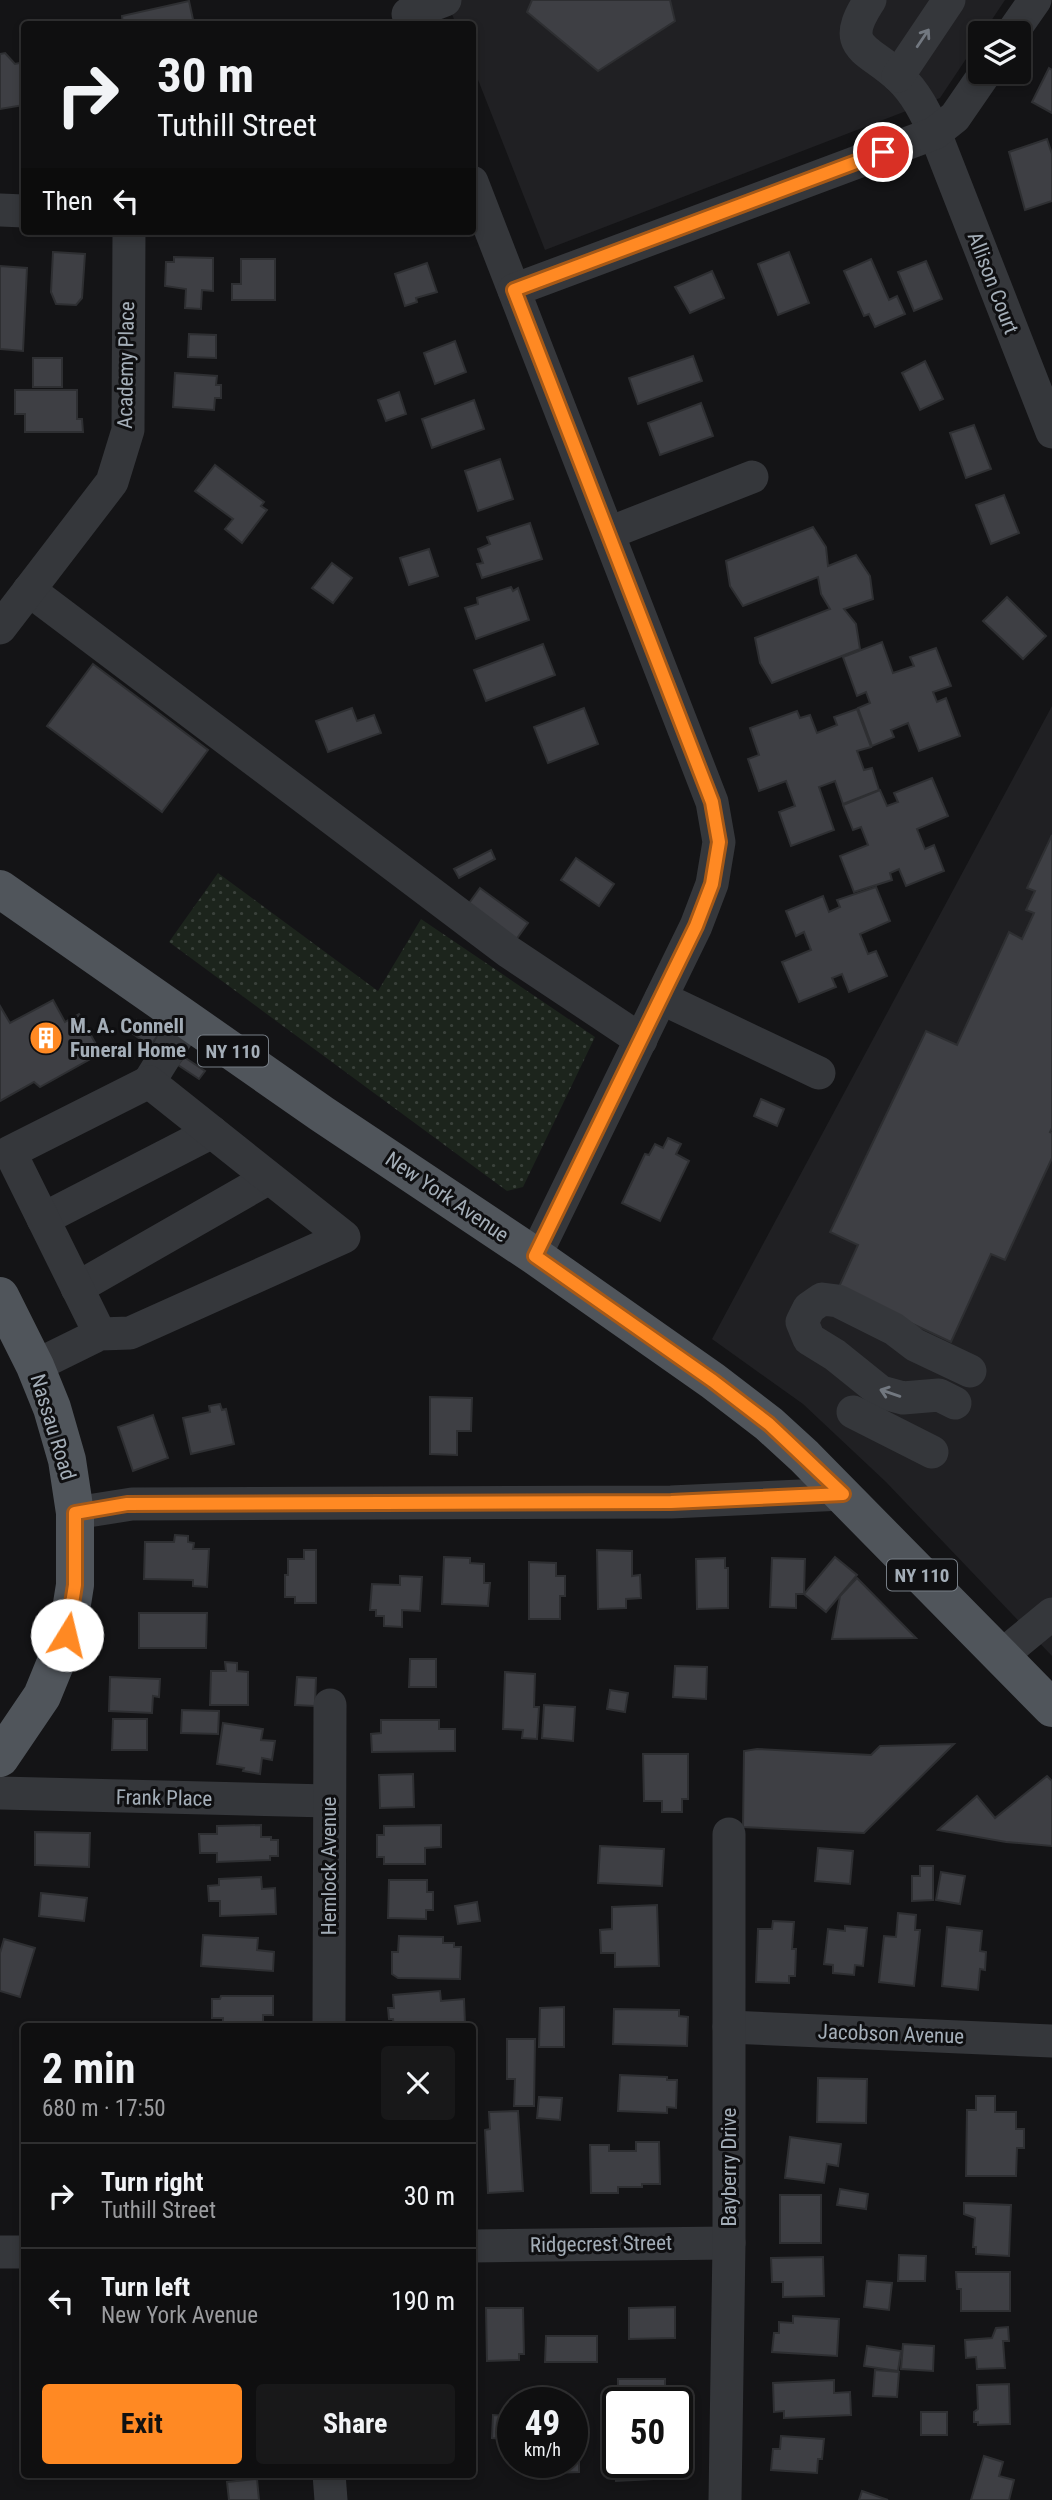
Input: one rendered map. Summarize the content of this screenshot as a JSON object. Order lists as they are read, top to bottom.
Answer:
{
  "streets": {
    "main road": ["NY 110", "New York Avenue", "Nassau Road"],
    "street": [
      "Allison Court",
      "Academy Place",
      "Frank Place",
      "Hemlock Avenue",
      "Jacobson Avenue",
      "Bayberry Drive",
      "Ridgecrest Street"
    ]
  },
  "crossings": [
    ["Frank Place", "Hemlock Avenue"],
    ["Jacobson Avenue", "Bayberry Drive"],
    ["Bayberry Drive", "Ridgecrest Street"]
  ],
  "places": {
    "building": ["M. A. Connell Funeral Home"]
  },
  "page": {
    "turn": ["30 m", "Tuthill Street"],
    "then": "Then",
    "heading": ["2 min", "680 m · 17:50"],
    "list": [
      {
        "name": "Turn right",
        "note": "Tuthill Street",
        "value": "30 m"
      },
      {
        "name": "Turn left",
        "note": "New York Avenue",
        "value": "190 m"
      }
    ],
    "buttons": ["Exit", "Share"],
    "speed": "49 km/h",
    "limit": "50"
  }
}
